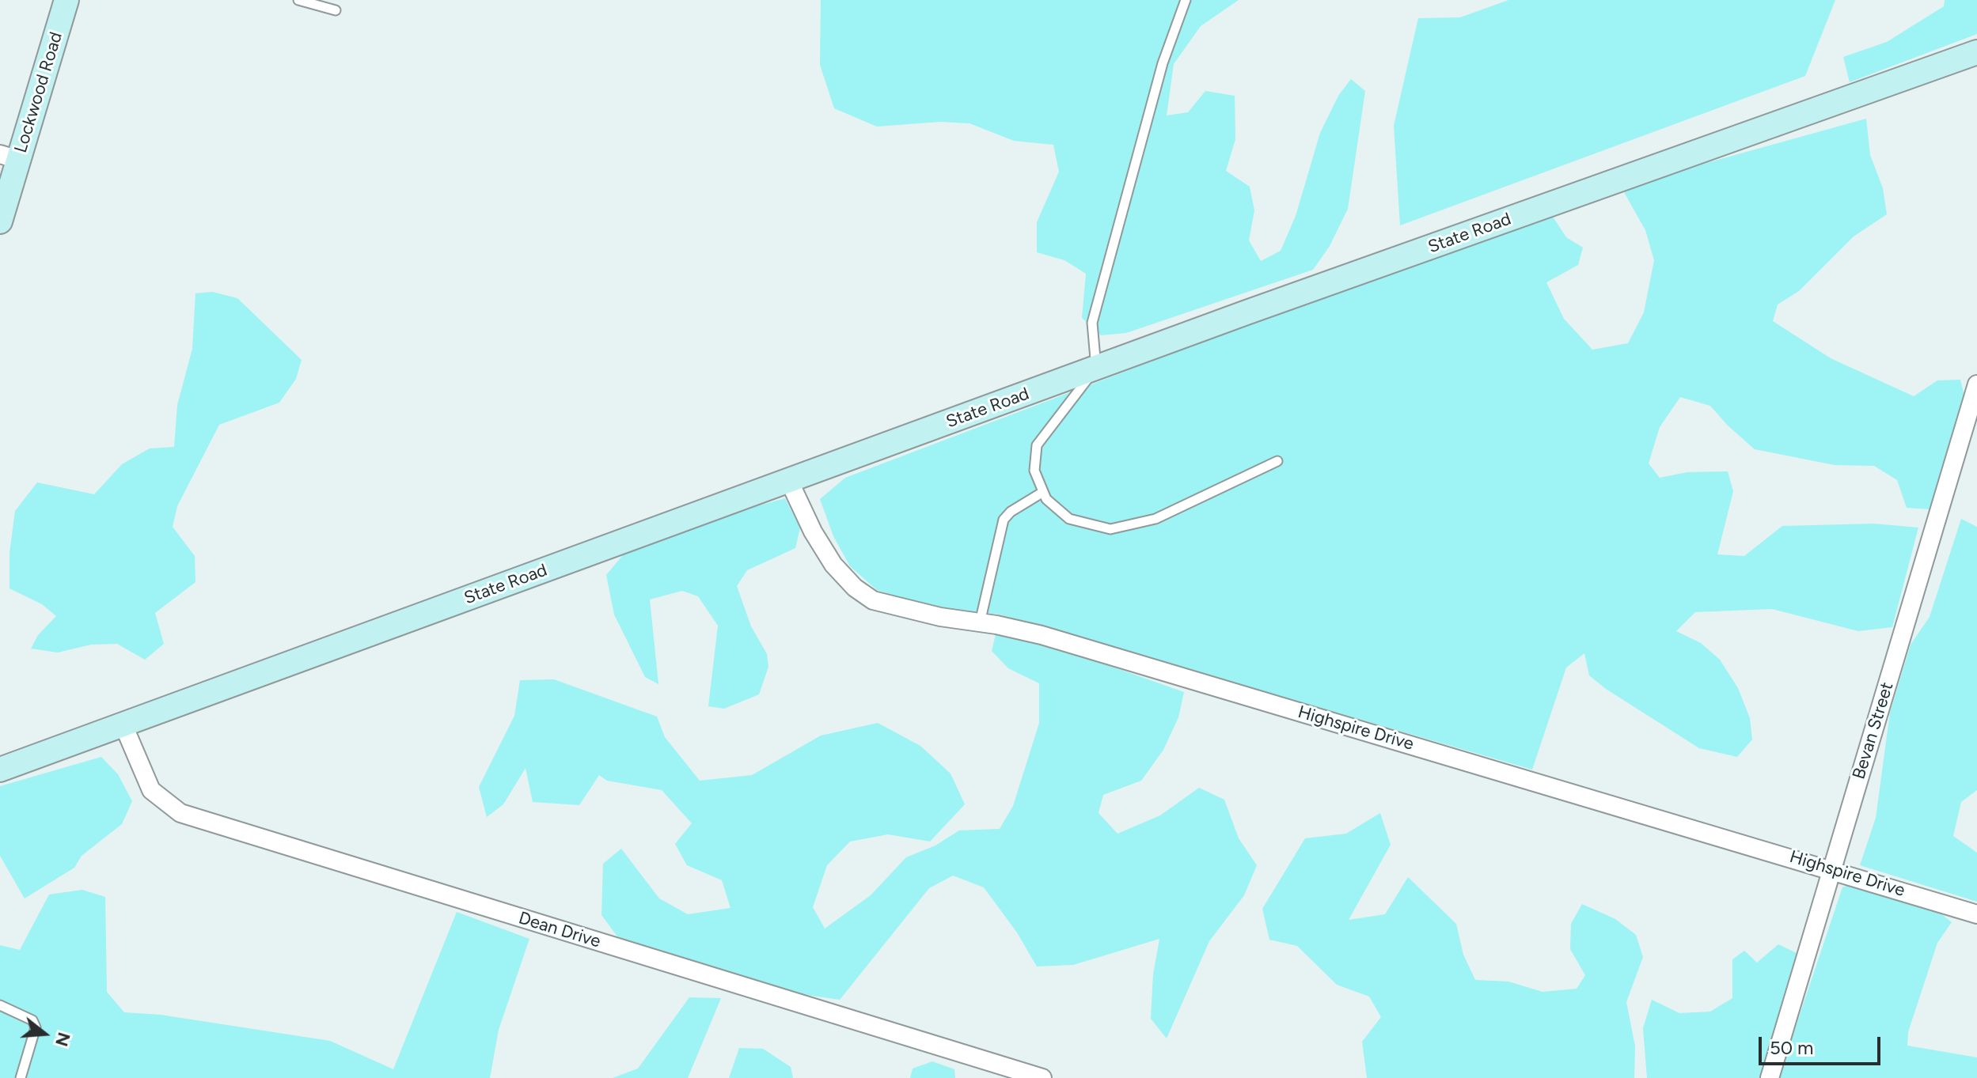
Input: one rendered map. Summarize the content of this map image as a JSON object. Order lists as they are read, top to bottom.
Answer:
{
  "streets": {
    "street": [
      "Lockwood Road",
      "State Road",
      "Highspire Drive",
      "Bevan Street",
      "Dean Drive"
    ]
  },
  "crossings": [
    ["State Road", "Highspire Drive"],
    ["State Road", "Dean Drive"],
    ["Highspire Drive", "Bevan Street"]
  ],
  "scale_bar": "50 m",
  "north": "right"
}
